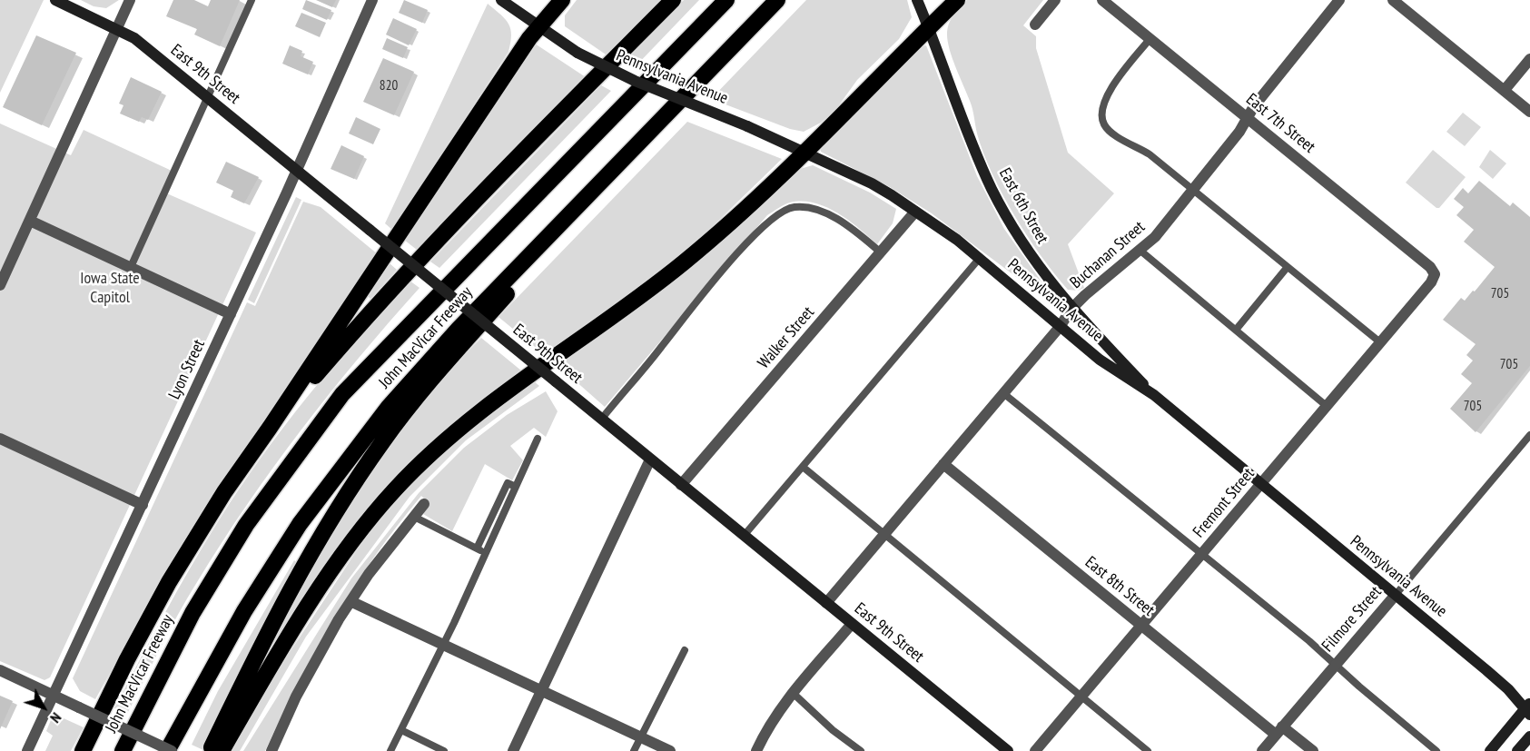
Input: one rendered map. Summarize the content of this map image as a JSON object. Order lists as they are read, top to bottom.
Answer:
{
  "streets": {
    "highway": ["John MacVicar Freeway"],
    "main road": ["East 9th Street", "Pennsylvania Avenue", "East 6th Street"],
    "street": [
      "East 7th Street",
      "Buchanan Street",
      "Walker Street",
      "Lyon Street",
      "Fremont Street",
      "East 8th Street",
      "Filmore Street"
    ]
  },
  "crossings": [
    ["East 9th Street", "Buchanan Street"],
    ["East 9th Street", "Walker Street"],
    ["East 9th Street", "Lyon Street"],
    ["Pennsylvania Avenue", "East 6th Street"],
    ["Pennsylvania Avenue", "Buchanan Street"],
    ["Pennsylvania Avenue", "Walker Street"],
    ["Pennsylvania Avenue", "Fremont Street"],
    ["Pennsylvania Avenue", "Filmore Street"],
    ["East 7th Street", "Buchanan Street"],
    ["East 7th Street", "Fremont Street"],
    ["East 6th Street", "Buchanan Street"],
    ["Buchanan Street", "East 8th Street"],
    ["Fremont Street", "East 8th Street"],
    ["East 8th Street", "Filmore Street"]
  ],
  "parks": ["Iowa State Capitol"],
  "house_numbers": [
    "820",
    "705",
    "705",
    "705"
  ],
  "north": "bottom right"
}
